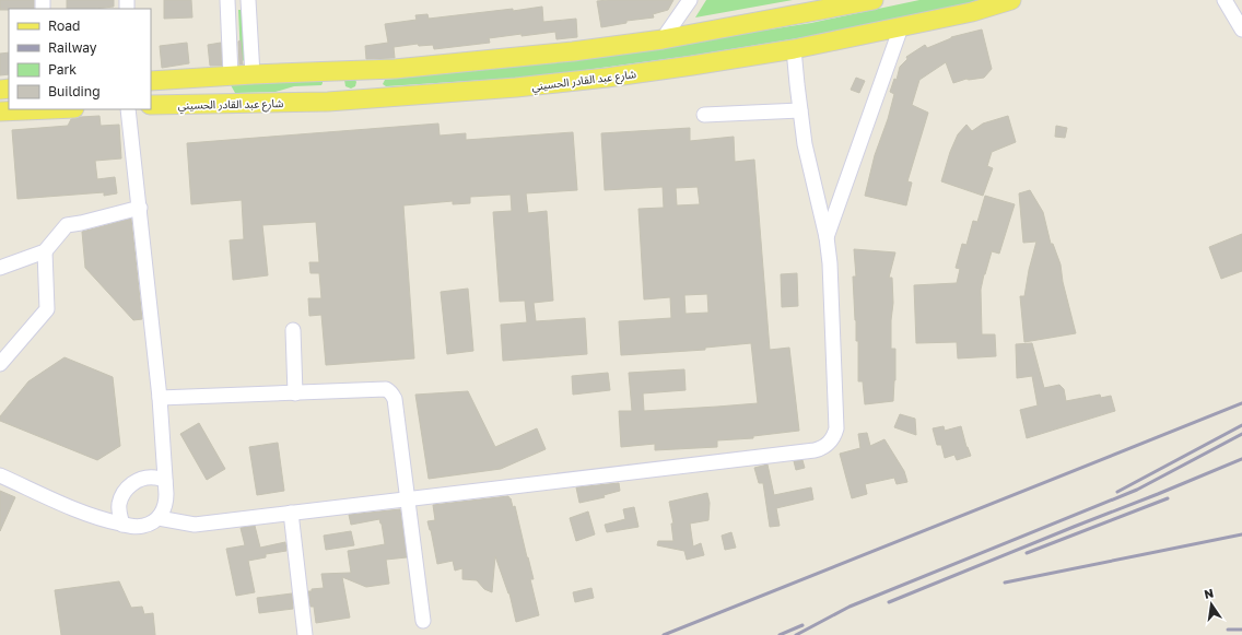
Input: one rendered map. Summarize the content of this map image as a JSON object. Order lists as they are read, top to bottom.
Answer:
{
  "streets": {
    "main road": ["شارع عبد القادر الحسيني"]
  },
  "legend": [
    "Road",
    "Railway",
    "Park",
    "Building"
  ],
  "north": "top"
}
